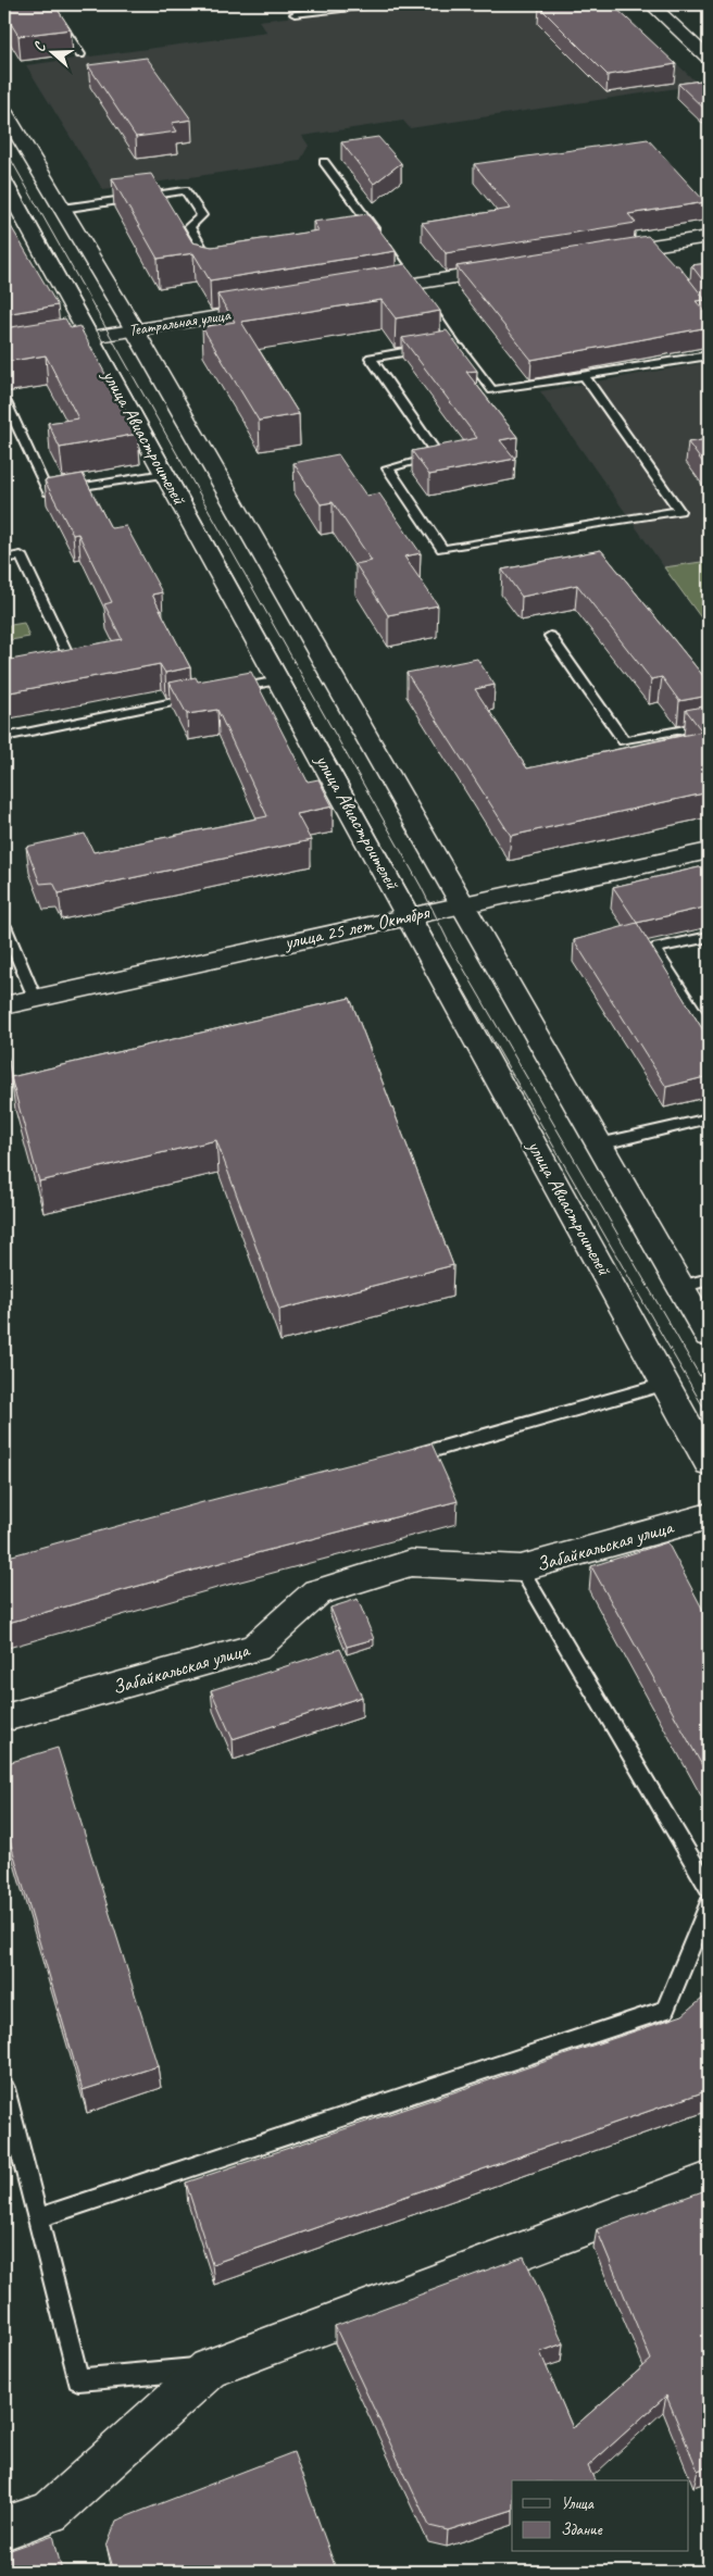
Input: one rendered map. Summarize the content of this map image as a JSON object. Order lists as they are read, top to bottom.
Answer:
{
  "streets": {
    "main road": [
      "Театральная улица",
      "улица Авиастроителей",
      "улица 25 лет Октября",
      "Забайкальская улица"
    ]
  },
  "crossings": [
    ["Театральная улица", "улица Авиастроителей"],
    ["улица Авиастроителей", "улица 25 лет Октября"]
  ],
  "legend": ["Улица", "Здание"],
  "north": "left"
}
